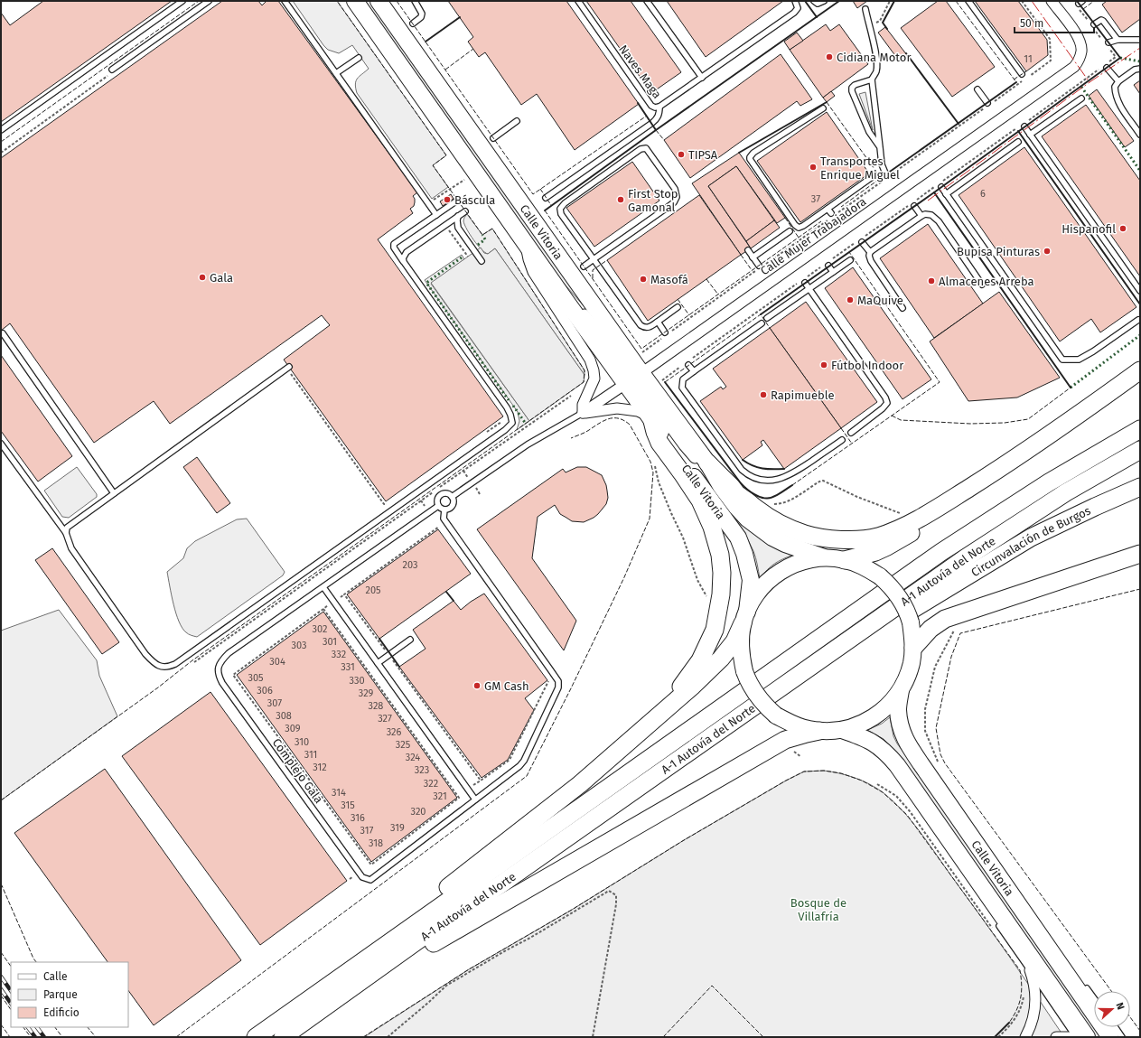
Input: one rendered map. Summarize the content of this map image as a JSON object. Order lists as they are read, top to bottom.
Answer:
{
  "streets": {
    "highway": ["Calle Vitoria", "Circunvalación de Burgos", "A-1 Autovía del Norte"],
    "street": ["Calle Mujer Trabajadora"],
    "lane": ["Naves Maga", "Complejo Gala"]
  },
  "crossings": [
    ["Calle Vitoria", "Calle Mujer Trabajadora"],
    ["Circunvalación de Burgos", "A-1 Autovía del Norte"]
  ],
  "parks": ["Bosque de Villafría"],
  "places": [
    "Cidiana Motor",
    "TIPSA",
    "Transportes Enrique Miguel",
    "Báscula",
    "First Stop Gamonal",
    "Hispanofil",
    "Bupisa Pinturas",
    "Gala",
    "Masofá",
    "Almacenes Arreba",
    "MaQuive",
    "Fútbol Indoor",
    "Rapimueble",
    "GM Cash"
  ],
  "house_numbers": [
    "11",
    "6",
    "37",
    "203",
    "205",
    "302",
    "301",
    "303",
    "332",
    "304",
    "331",
    "305",
    "330",
    "306",
    "329",
    "307",
    "328",
    "308",
    "327",
    "309",
    "326",
    "310",
    "325",
    "311",
    "324",
    "312",
    "323",
    "322",
    "314",
    "321",
    "315",
    "320",
    "316",
    "319",
    "317",
    "318"
  ],
  "legend": ["Calle", "Parque", "Edificio"],
  "scale_bar": "50 m",
  "north": "right"
}
